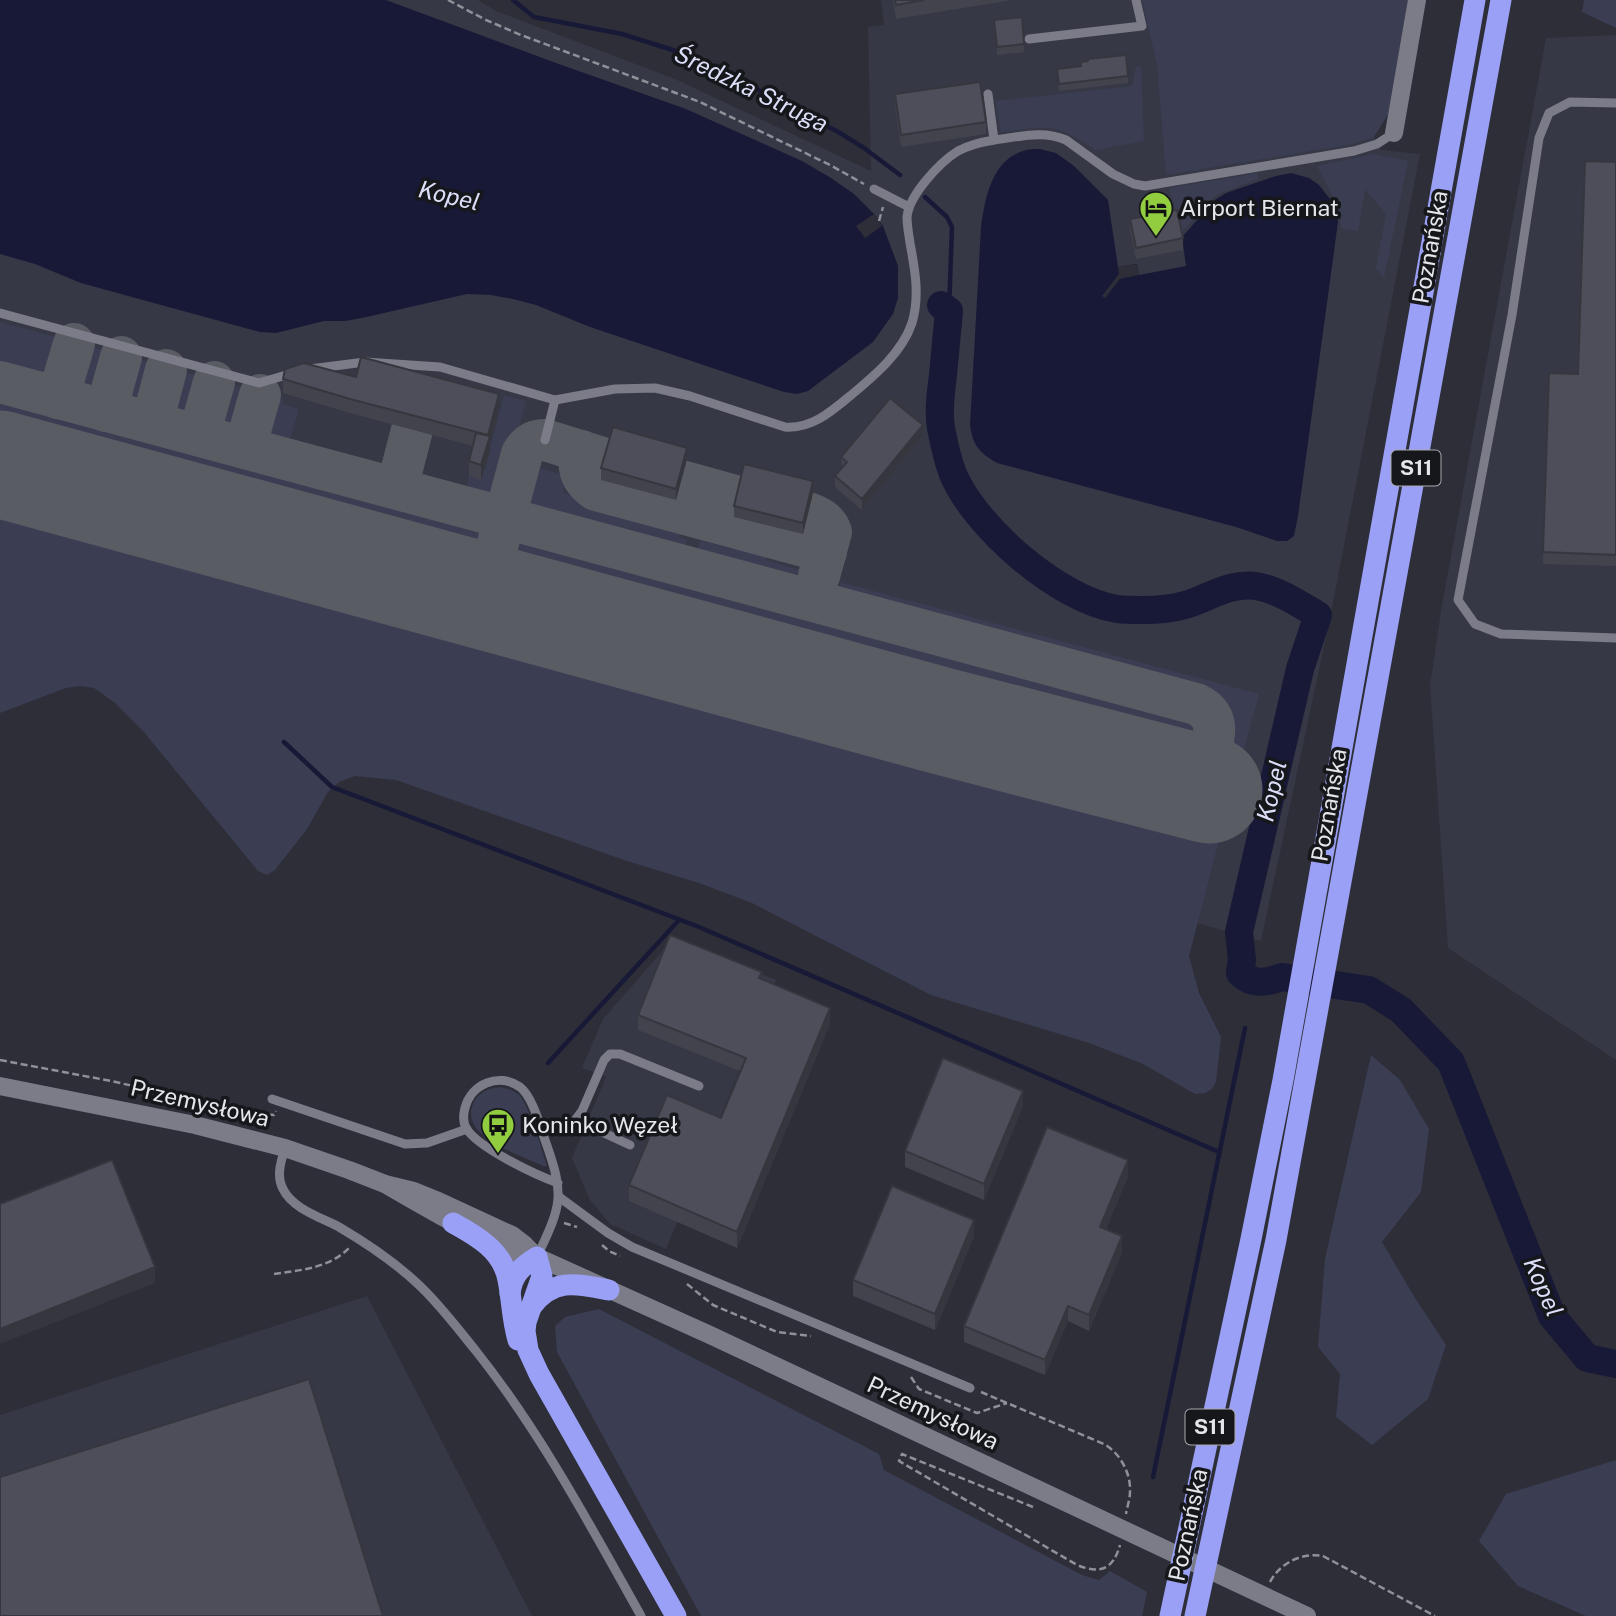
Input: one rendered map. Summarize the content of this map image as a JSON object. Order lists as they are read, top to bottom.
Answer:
{
  "streets": {
    "highway": ["Poznańska", "S11"],
    "street": ["Przemysłowa"]
  },
  "water": ["Średzka Struga", "Kopel"],
  "places": {
    "hotel": ["Airport Biernat"],
    "bus stop": ["Koninko Węzeł"]
  }
}
